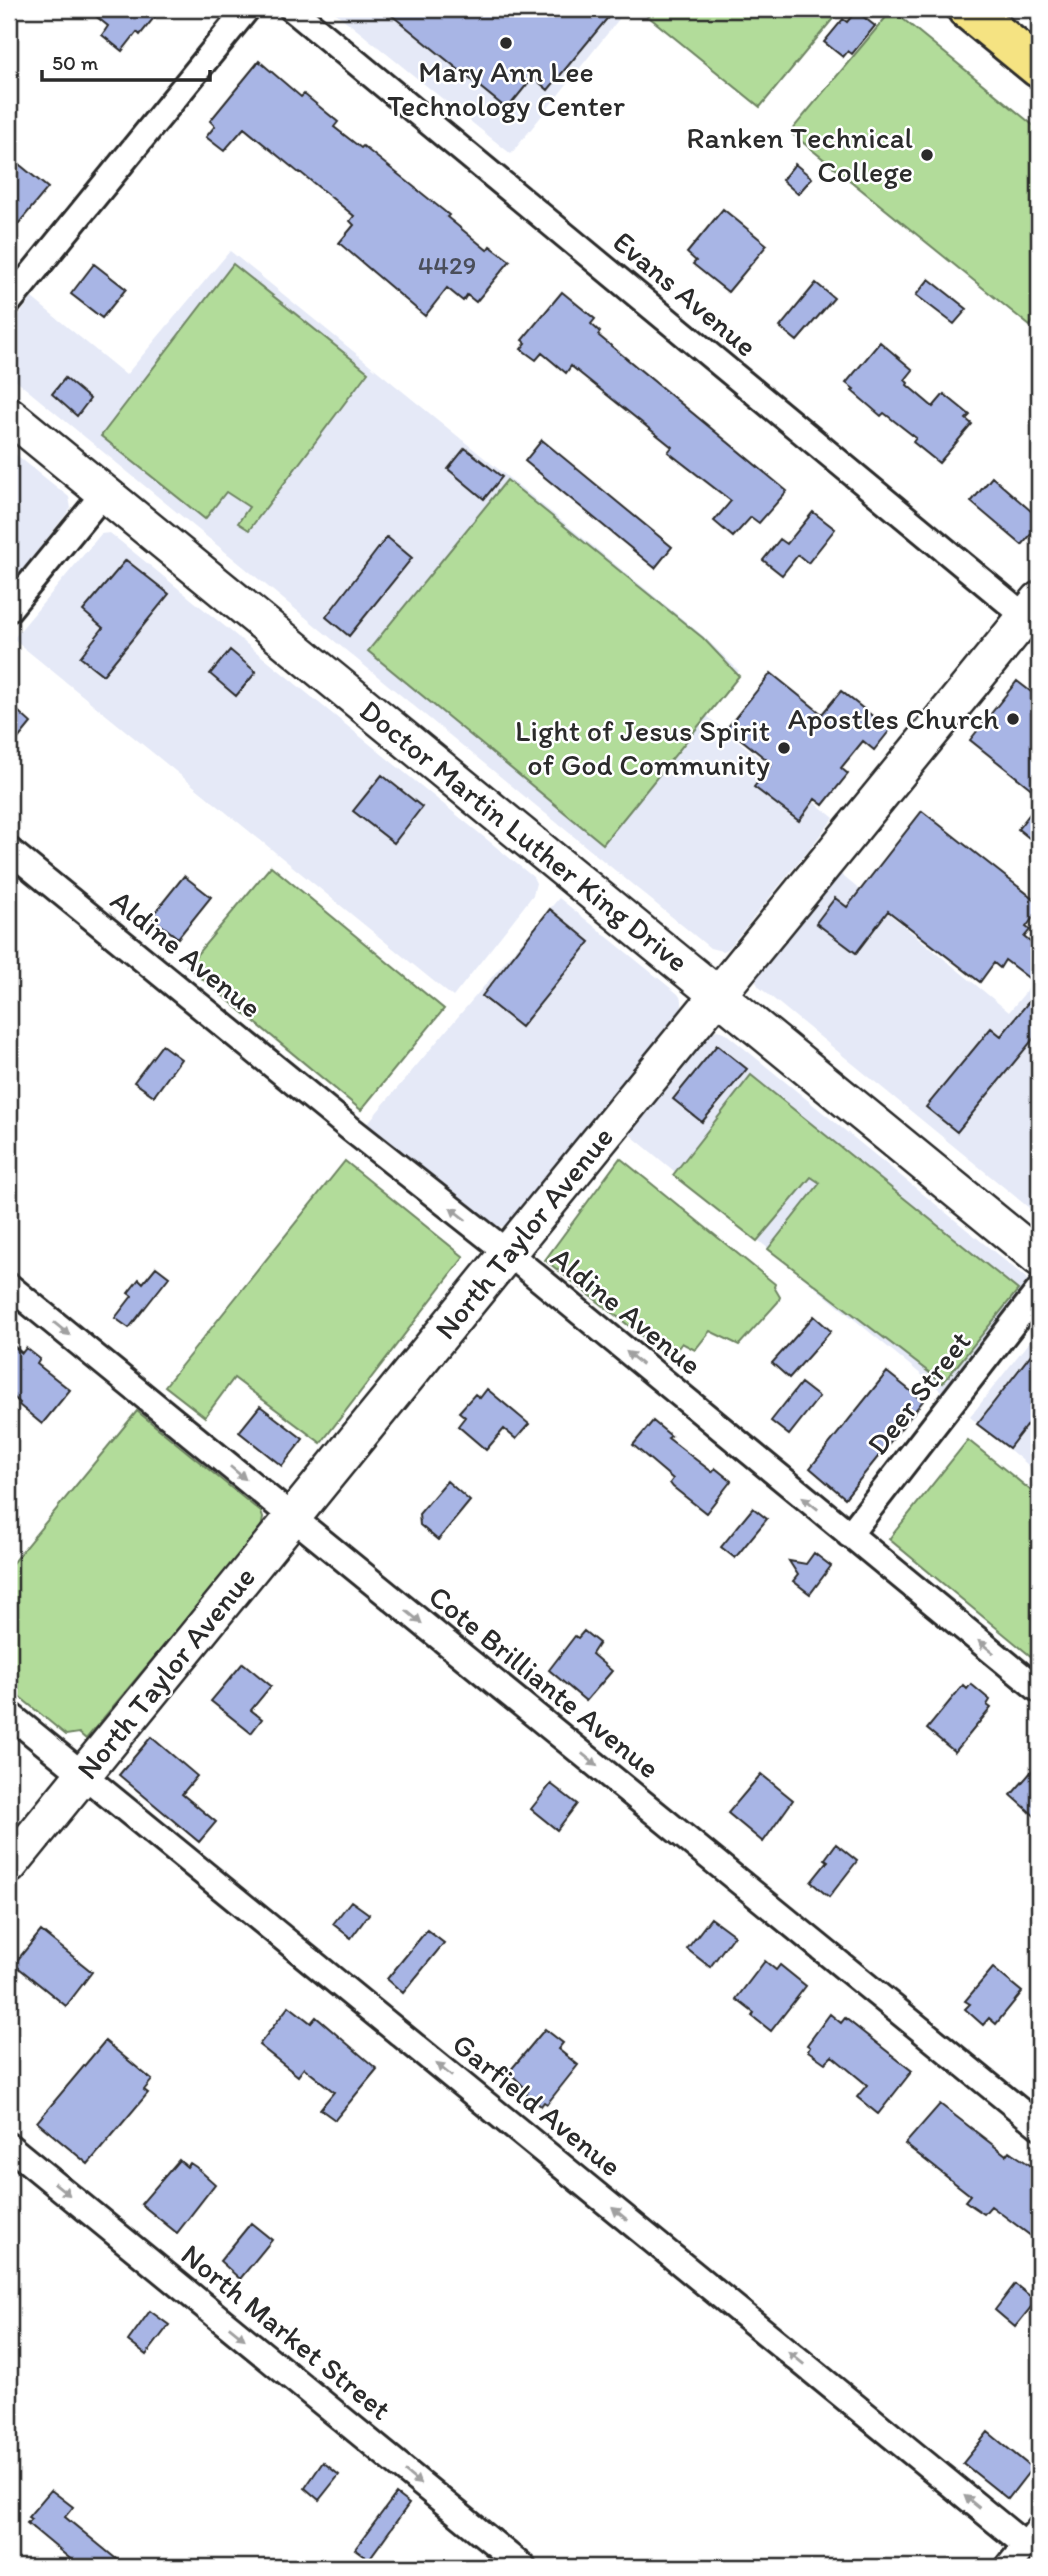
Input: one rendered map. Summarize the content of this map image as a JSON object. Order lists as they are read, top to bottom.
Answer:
{
  "streets": {
    "street": [
      "Evans Avenue",
      "Doctor Martin Luther King Drive",
      "Aldine Avenue",
      "North Taylor Avenue",
      "Deer Street",
      "Cote Brilliante Avenue",
      "Garfield Avenue",
      "North Market Street"
    ]
  },
  "crossings": [
    ["Evans Avenue", "North Taylor Avenue"],
    ["Doctor Martin Luther King Drive", "North Taylor Avenue"],
    ["Aldine Avenue", "North Taylor Avenue"],
    ["Aldine Avenue", "Deer Street"],
    ["North Taylor Avenue", "Cote Brilliante Avenue"],
    ["North Taylor Avenue", "Garfield Avenue"]
  ],
  "one_way": [
    "Aldine Avenue",
    "Cote Brilliante Avenue",
    "Garfield Avenue",
    "North Market Street"
  ],
  "places": [
    "Mary Ann Lee Technology Center",
    "Ranken Technical College",
    "Apostles Church",
    "Light of Jesus Spirit of God Community"
  ],
  "house_numbers": ["4429"],
  "scale_bar": "50 m"
}
